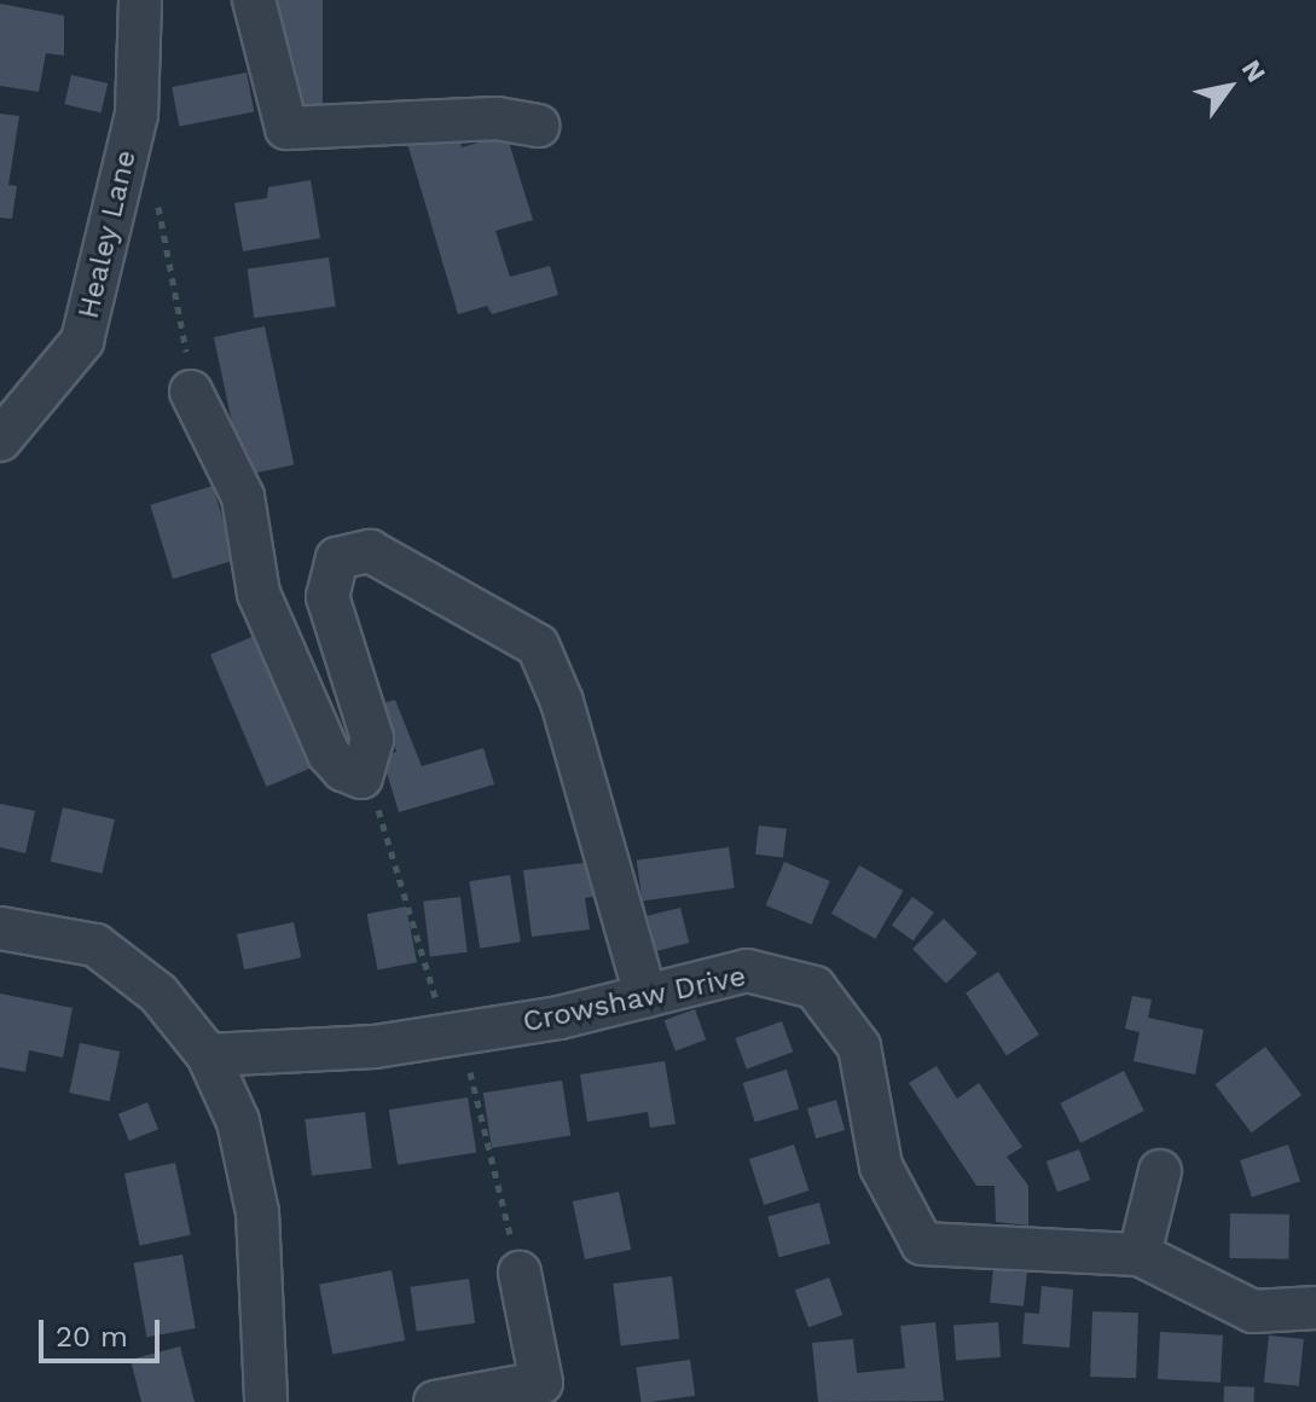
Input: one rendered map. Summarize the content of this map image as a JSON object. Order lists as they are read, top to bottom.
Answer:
{
  "streets": {
    "street": ["Healey Lane", "Crowshaw Drive"]
  },
  "scale_bar": "20 m",
  "north": "top right"
}
